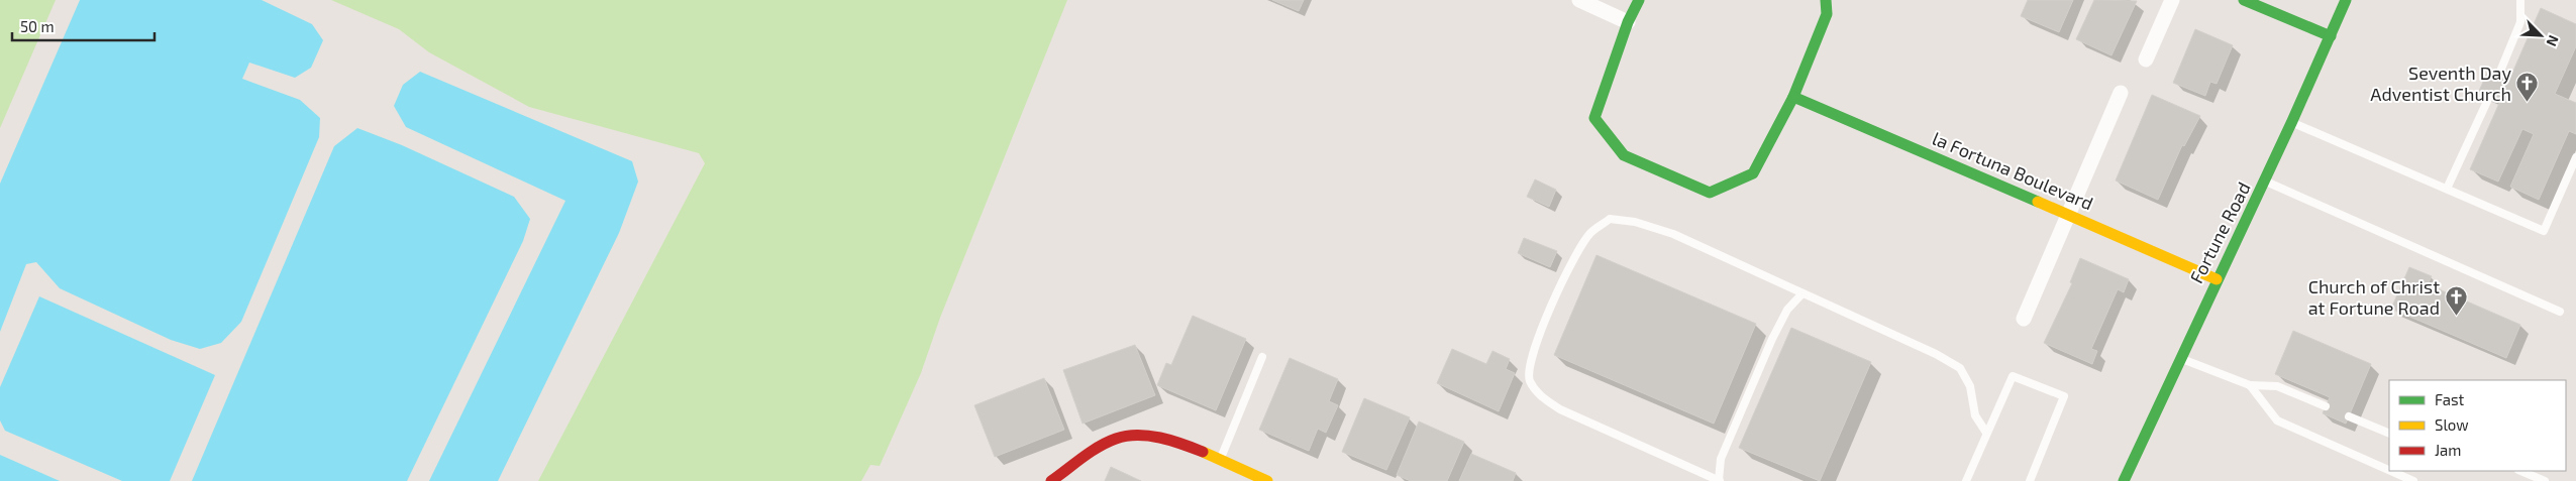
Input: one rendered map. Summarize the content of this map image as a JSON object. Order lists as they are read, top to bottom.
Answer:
{
  "streets": {
    "street": ["la Fortuna Boulevard", "Fortune Road"]
  },
  "crossings": [
    ["la Fortuna Boulevard", "Fortune Road"]
  ],
  "places": {
    "church": ["Seventh Day Adventist Church", "Church of Christ at Fortune Road"]
  },
  "legend": ["Fast", "Slow", "Jam"],
  "scale_bar": "50 m",
  "north": "bottom right"
}
